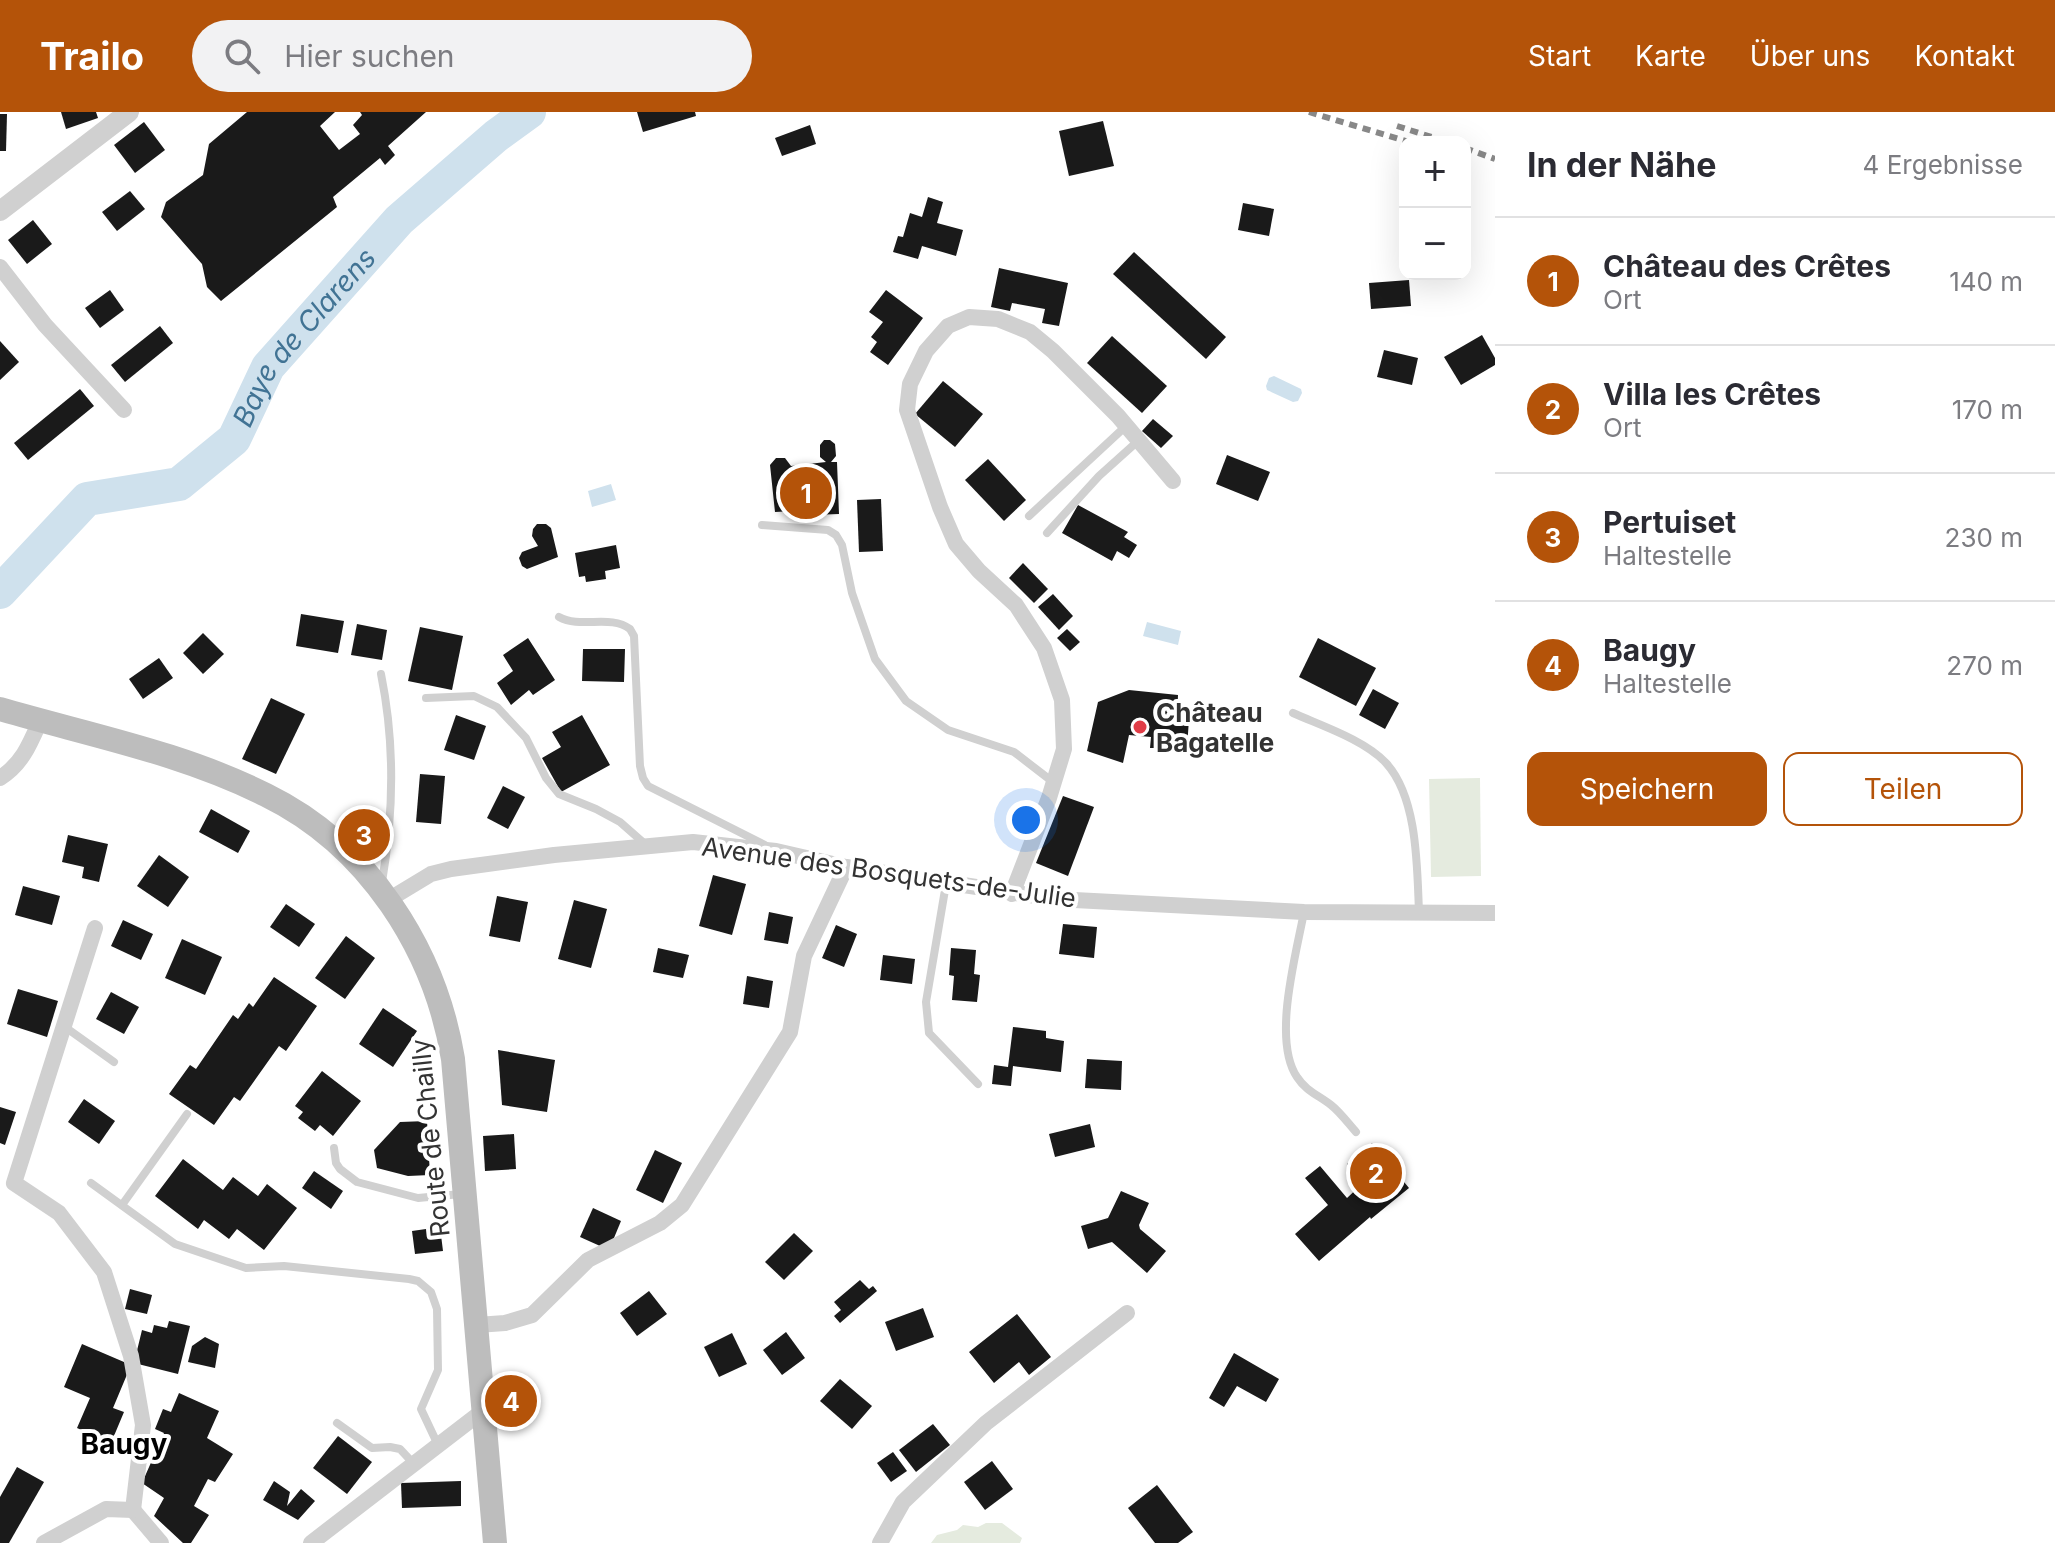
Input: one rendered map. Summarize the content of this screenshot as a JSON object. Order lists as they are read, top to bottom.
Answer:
{
  "streets": {
    "main road": ["Route de Chailly"],
    "street": ["Avenue des Bosquets-de-Julie"]
  },
  "crossings": [
    ["Avenue des Bosquets-de-Julie", "Route de Chailly"]
  ],
  "districts": ["Baugy"],
  "water": ["Baye de Clarens"],
  "places": ["Château Bagatelle"],
  "page": {
    "header": "Trailo",
    "search": "Hier suchen",
    "nav": [
      "Start",
      "Karte",
      "Über uns",
      "Kontakt"
    ],
    "heading": ["In der Nähe", "4 Ergebnisse"],
    "map_buttons": ["+", "−"],
    "list": [
      {
        "mark": "1",
        "name": "Château des Crêtes",
        "note": "Ort",
        "value": "140 m"
      },
      {
        "mark": "2",
        "name": "Villa les Crêtes",
        "note": "Ort",
        "value": "170 m"
      },
      {
        "mark": "3",
        "name": "Pertuiset",
        "note": "Haltestelle",
        "value": "230 m"
      },
      {
        "mark": "4",
        "name": "Baugy",
        "note": "Haltestelle",
        "value": "270 m"
      }
    ],
    "pins": [
      "1",
      "3",
      "2",
      "4"
    ],
    "buttons": ["Speichern", "Teilen"]
  }
}
